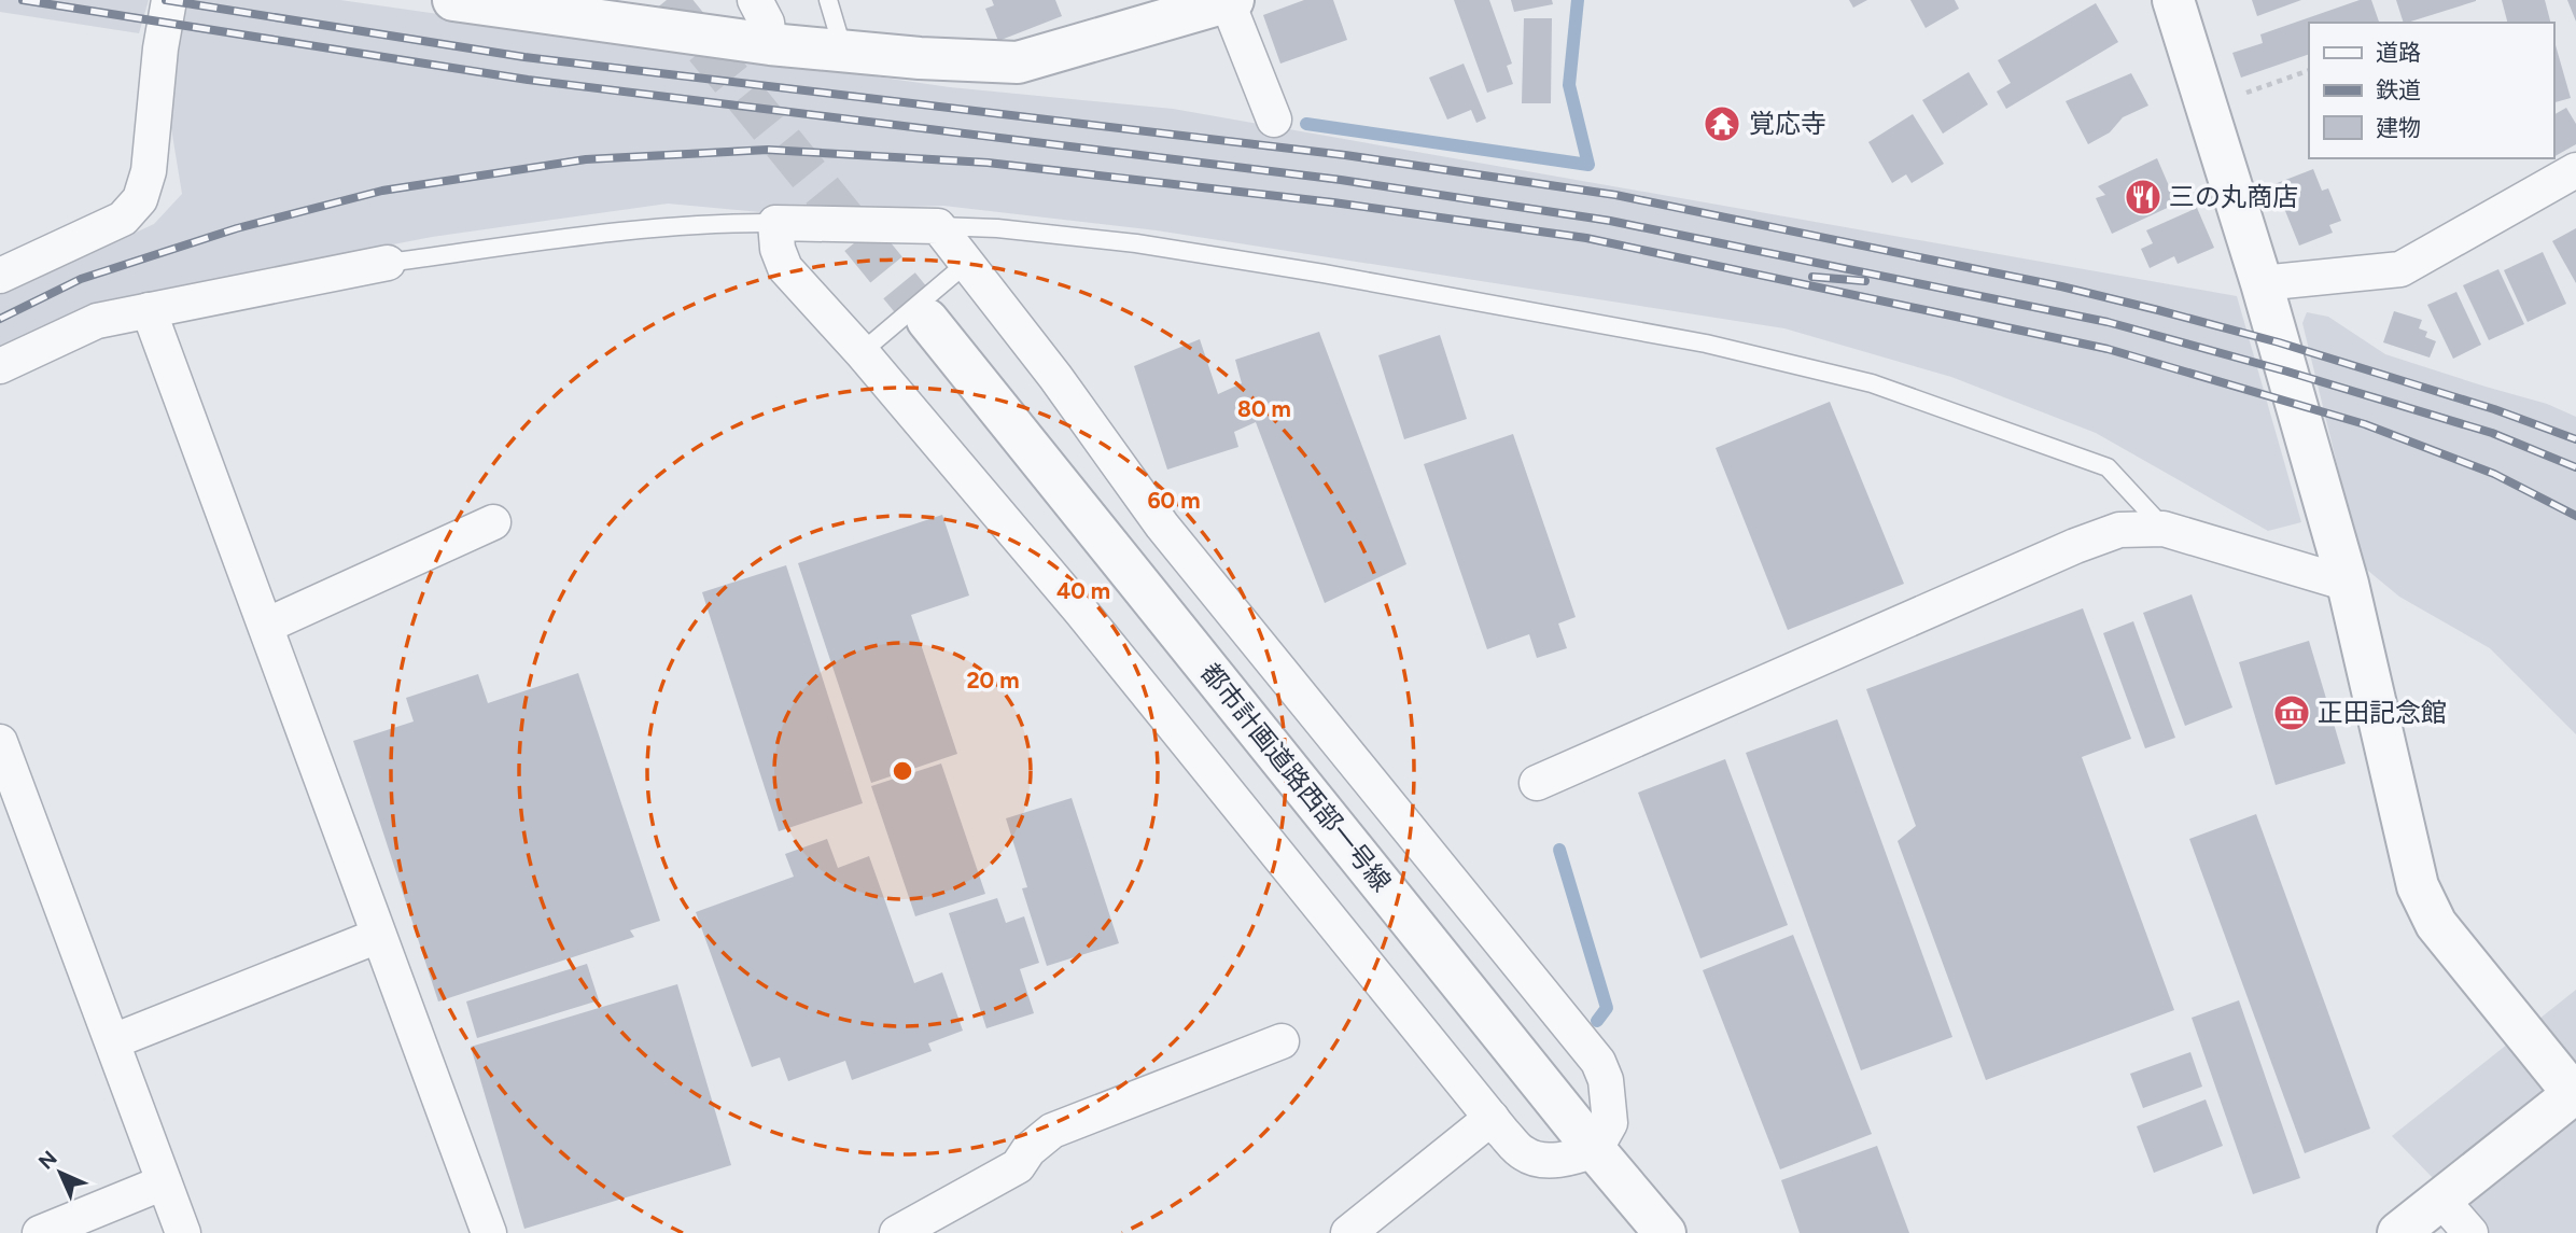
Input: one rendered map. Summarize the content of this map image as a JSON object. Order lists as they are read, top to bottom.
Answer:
{
  "streets": {
    "street": ["都市計画道路西部一号線"]
  },
  "places": {
    "temple": ["覚応寺"],
    "restaurant": ["三の丸商店"],
    "museum": ["正田記念館"]
  },
  "legend": ["道路", "鉄道", "建物"],
  "north": "top left",
  "rings": [
    "80 m",
    "60 m",
    "40 m",
    "20 m"
  ]
}
